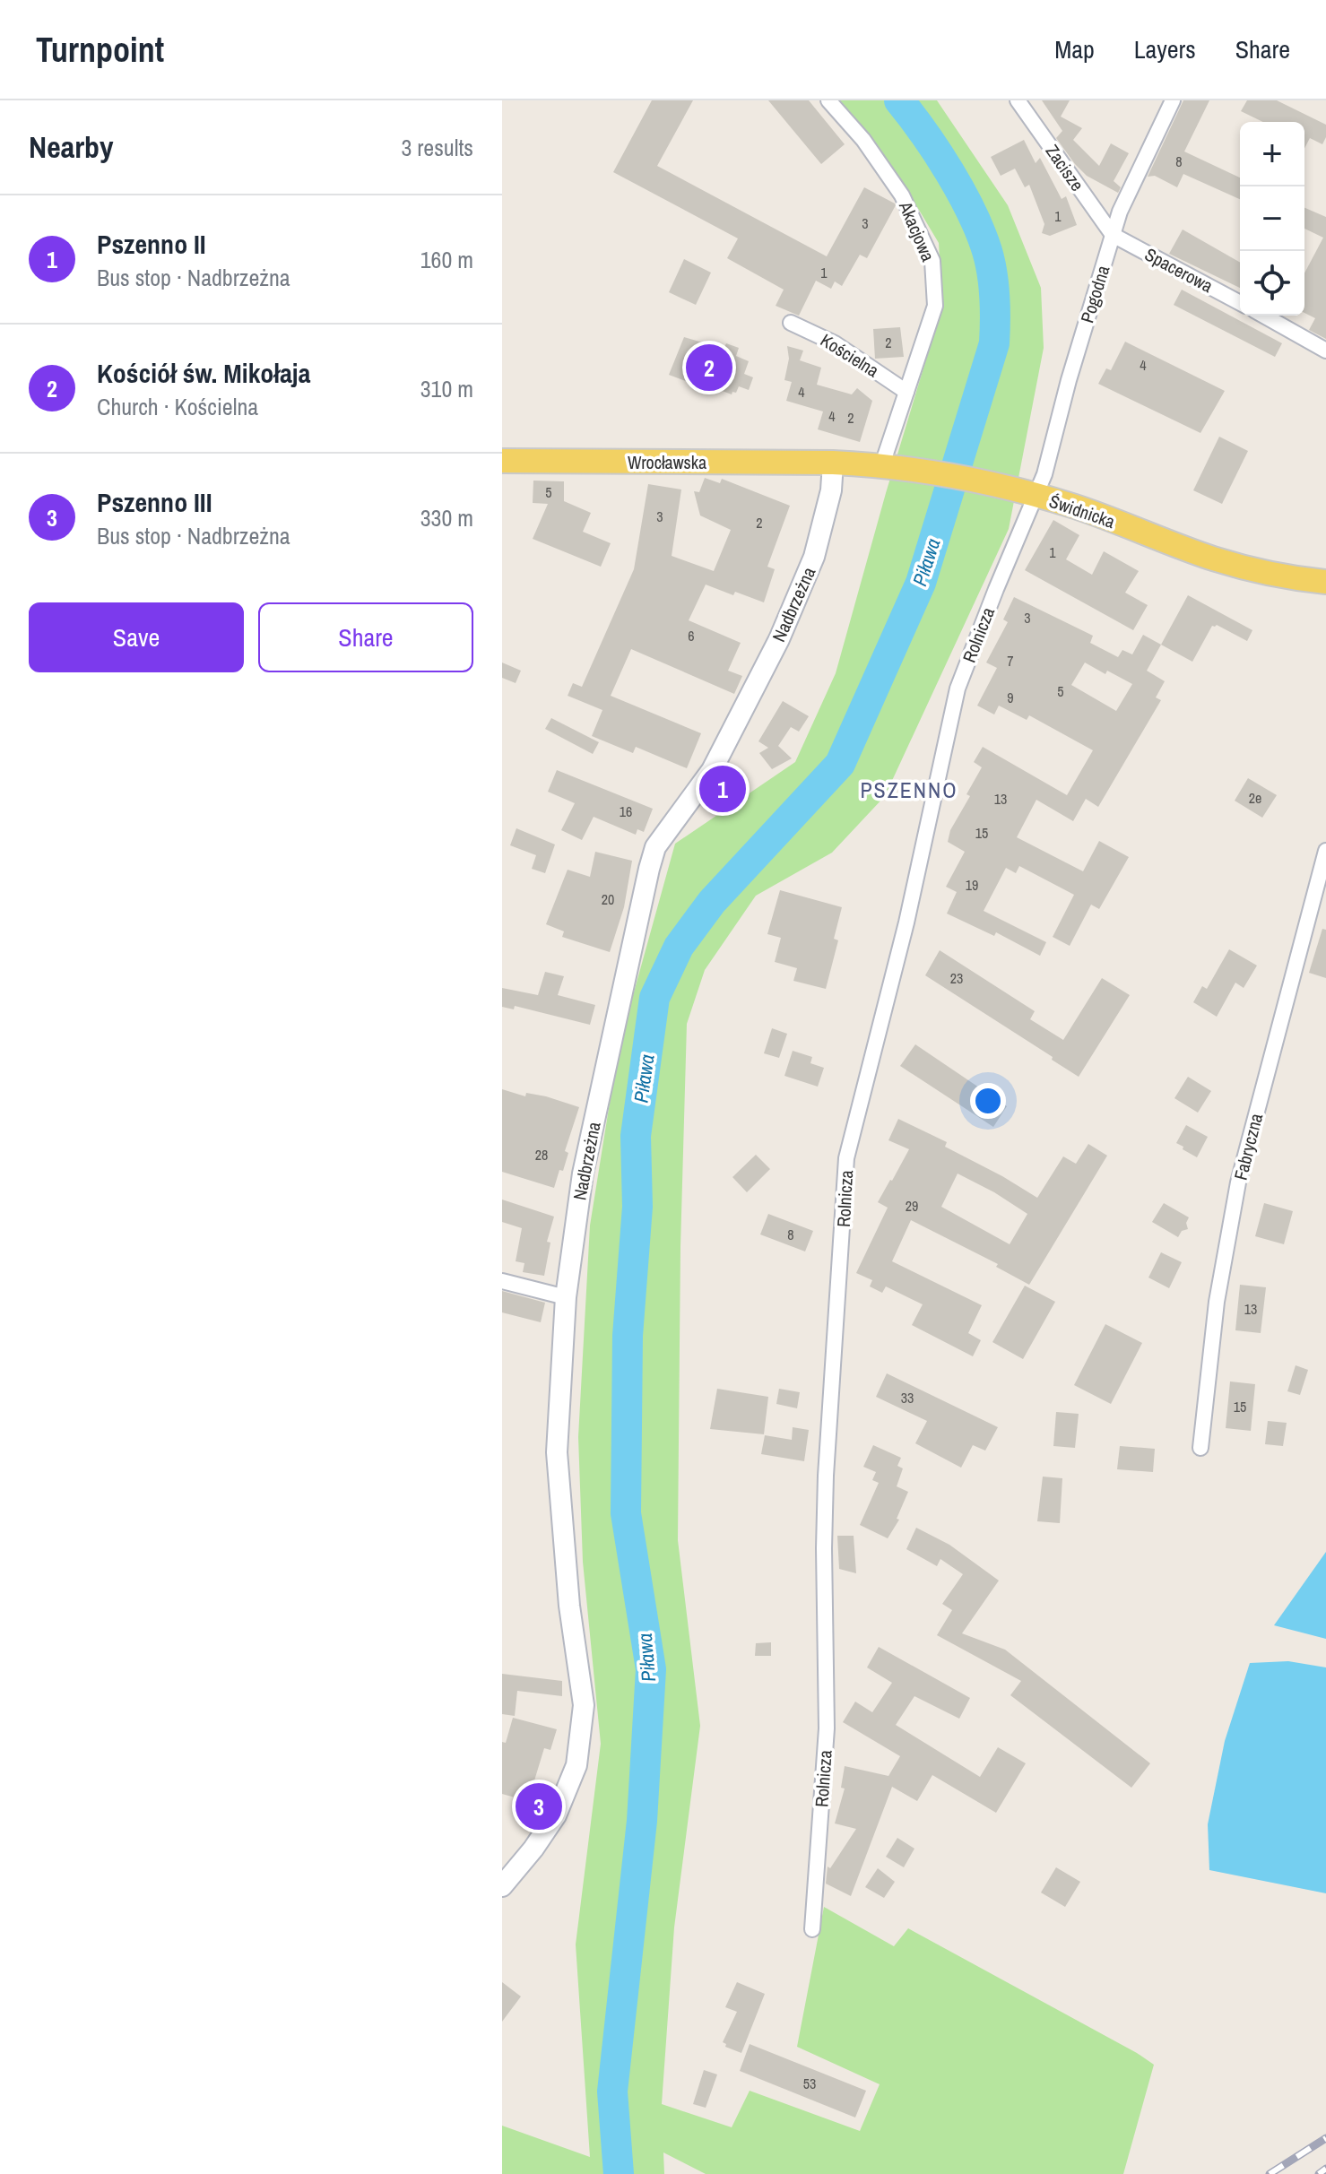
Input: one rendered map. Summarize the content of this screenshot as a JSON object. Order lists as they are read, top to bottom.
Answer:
{
  "streets": {
    "main road": ["Wrocławska", "Świdnicka"],
    "street": [
      "Zacisze",
      "Akacjowa",
      "Spacerowa",
      "Pogodna",
      "Kościelna",
      "Nadbrzeżna",
      "Rolnicza",
      "Fabryczna"
    ]
  },
  "crossings": [
    ["Zacisze", "Spacerowa"],
    ["Zacisze", "Pogodna"],
    ["Akacjowa", "Kościelna"],
    ["Akacjowa", "Świdnicka"],
    ["Spacerowa", "Pogodna"],
    ["Pogodna", "Świdnicka"],
    ["Pogodna", "Rolnicza"],
    ["Wrocławska", "Świdnicka"],
    ["Wrocławska", "Nadbrzeżna"],
    ["Świdnicka", "Nadbrzeżna"],
    ["Świdnicka", "Rolnicza"]
  ],
  "districts": ["PSZENNO"],
  "water": ["Piława"],
  "house_numbers": [
    "8",
    "1",
    "3",
    "1",
    "2",
    "4",
    "4",
    "4",
    "2",
    "5",
    "3",
    "2",
    "1",
    "3",
    "6",
    "7",
    "5",
    "9",
    "2e",
    "13",
    "16",
    "15",
    "19",
    "20",
    "23",
    "28",
    "29",
    "8",
    "13",
    "33",
    "15",
    "53"
  ],
  "page": {
    "header": "Turnpoint",
    "nav": ["Map", "Layers", "Share"],
    "heading": ["Nearby", "3 results"],
    "map_buttons": ["+", "−"],
    "list": [
      {
        "mark": "1",
        "name": "Pszenno II",
        "note": "Bus stop · Nadbrzeżna",
        "value": "160 m"
      },
      {
        "mark": "2",
        "name": "Kościół św. Mikołaja",
        "note": "Church · Kościelna",
        "value": "310 m"
      },
      {
        "mark": "3",
        "name": "Pszenno III",
        "note": "Bus stop · Nadbrzeżna",
        "value": "330 m"
      }
    ],
    "pins": ["2", "1", "3"],
    "buttons": ["Save", "Share"]
  }
}
